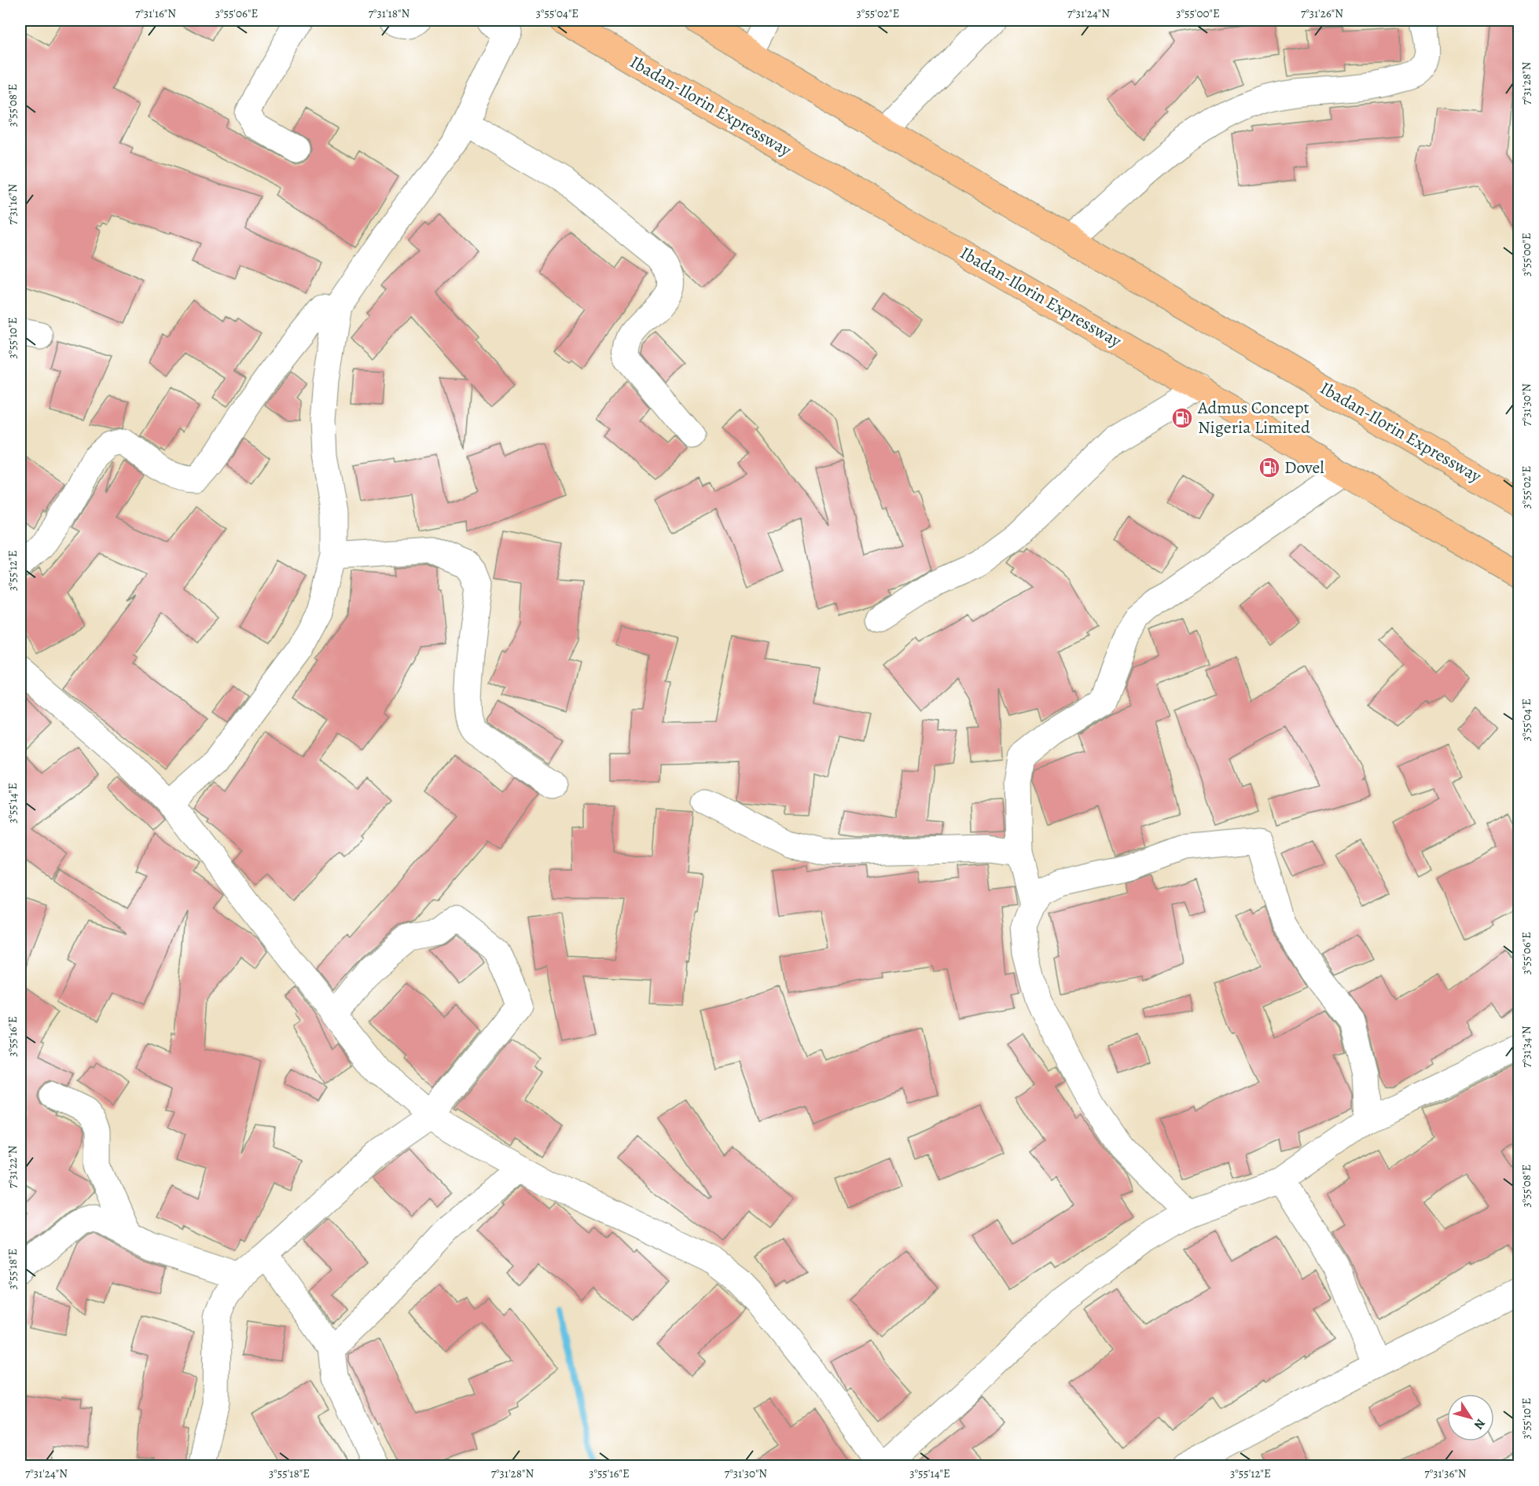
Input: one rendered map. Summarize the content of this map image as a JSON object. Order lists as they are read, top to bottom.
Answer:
{
  "streets": {
    "highway": ["Ibadan-Ilorin Expressway"]
  },
  "places": {
    "fuel station": ["Admus Concept Nigeria Limited", "Dovel"]
  },
  "north": "bottom right",
  "coordinates": [
    "7°31'16\"N",
    "3°55'06\"E",
    "7°31'18\"N",
    "3°55'04\"E",
    "3°55'02\"E",
    "7°31'24\"N",
    "3°55'00\"E",
    "7°31'26\"N",
    "7°31'28\"N",
    "3°55'08\"E",
    "3°55'10\"E",
    "7°31'30\"N",
    "3°55'12\"E",
    "3°55'14\"E",
    "3°55'16\"E",
    "7°31'34\"N",
    "7°31'22\"N",
    "3°55'18\"E",
    "7°31'36\"N"
  ]
}
